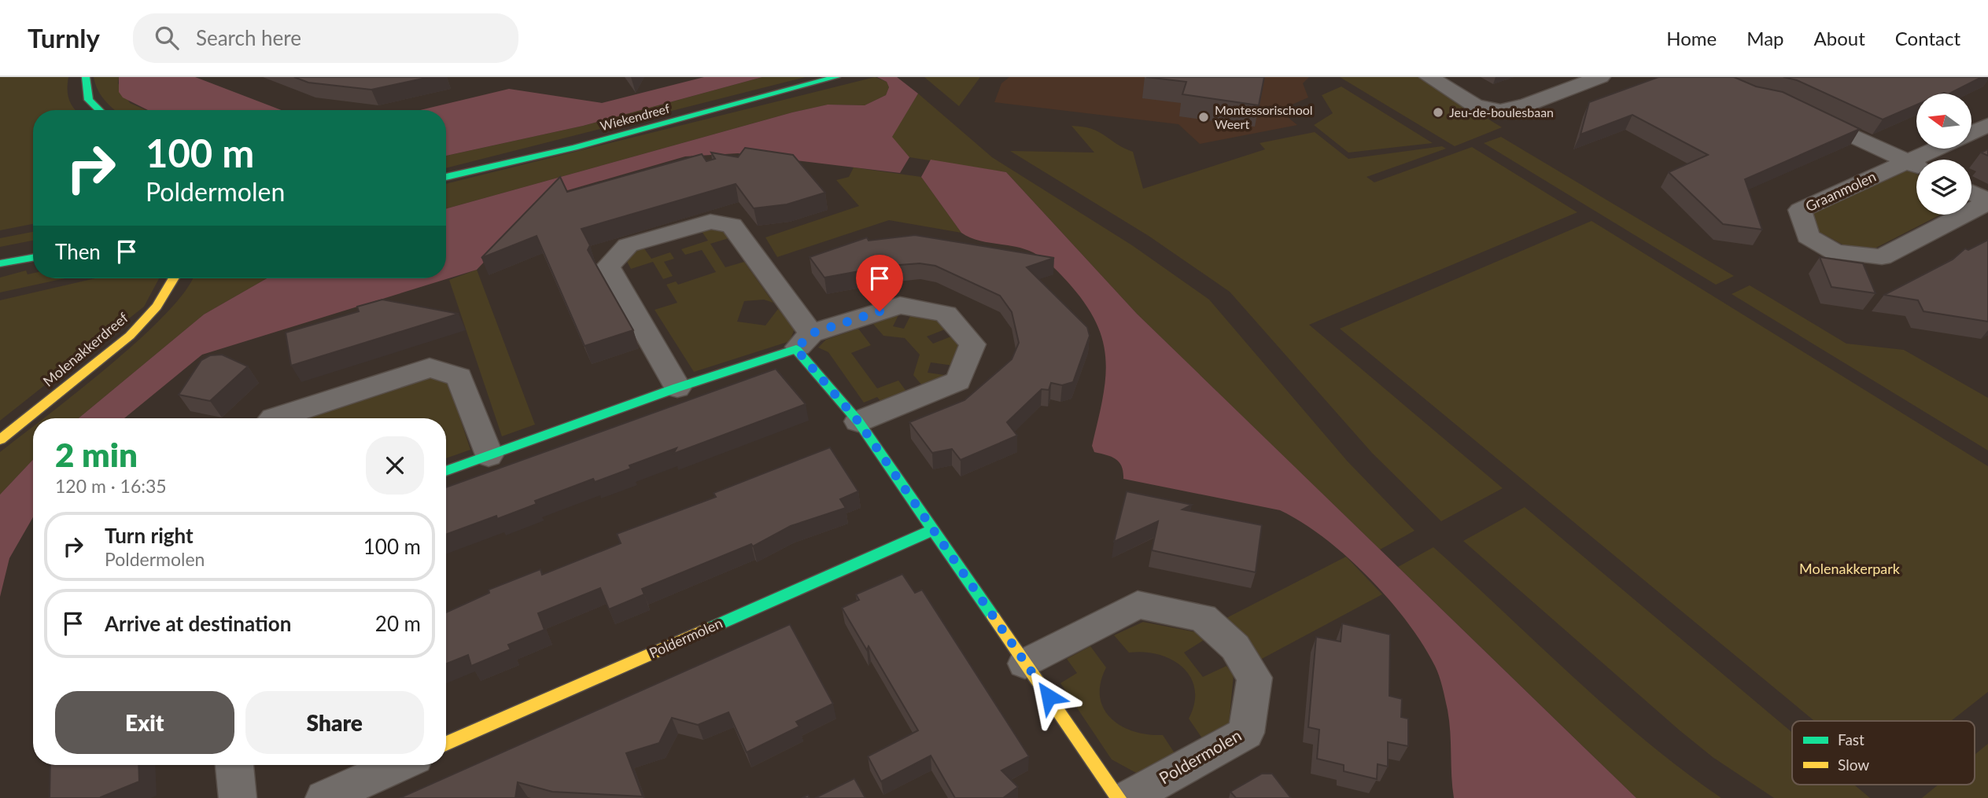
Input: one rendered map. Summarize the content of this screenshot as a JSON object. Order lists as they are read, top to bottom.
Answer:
{
  "streets": {
    "street": [
      "Wiekendreef",
      "Graanmolen",
      "Molenakkerdreef",
      "Poldermolen"
    ]
  },
  "parks": ["Molenakkerpark"],
  "places": ["Jeu-de-boulesbaan", "Montessorischool Weert"],
  "legend": ["Fast", "Slow"],
  "north": "left",
  "page": {
    "header": "Turnly",
    "search": "Search here",
    "nav": [
      "Home",
      "Map",
      "About",
      "Contact"
    ],
    "turn": ["100 m", "Poldermolen"],
    "then": "Then",
    "heading": ["2 min", "120 m · 16:35"],
    "list": [
      {
        "name": "Turn right",
        "note": "Poldermolen",
        "value": "100 m"
      },
      {
        "name": "Arrive at destination",
        "value": "20 m"
      }
    ],
    "buttons": ["Exit", "Share"]
  }
}
